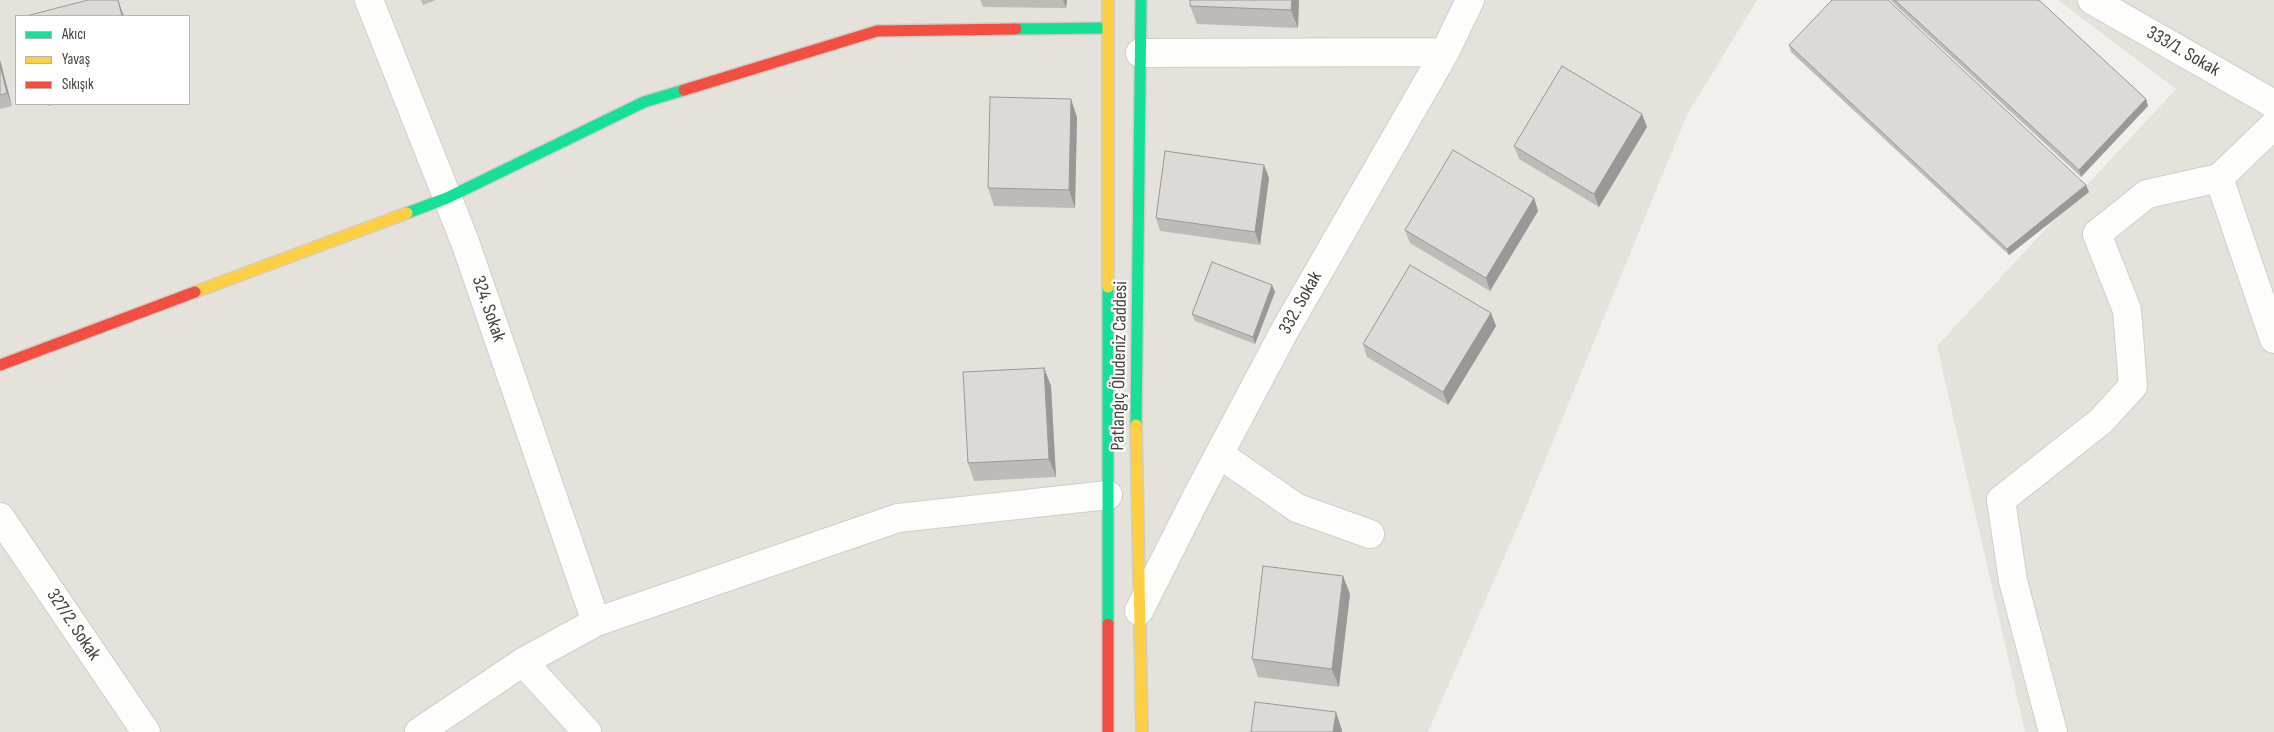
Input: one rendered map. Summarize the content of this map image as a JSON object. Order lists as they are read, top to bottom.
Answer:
{
  "streets": {
    "main road": ["Patlangıç Öludeniz Caddesi"],
    "street": [
      "333/1. Sokak",
      "332. Sokak",
      "324. Sokak",
      "327/2. Sokak"
    ]
  },
  "crossings": [
    ["332. Sokak", "Patlangıç Öludeniz Caddesi"]
  ],
  "legend": ["Akıcı", "Yavaş", "Sıkışık"]
}
